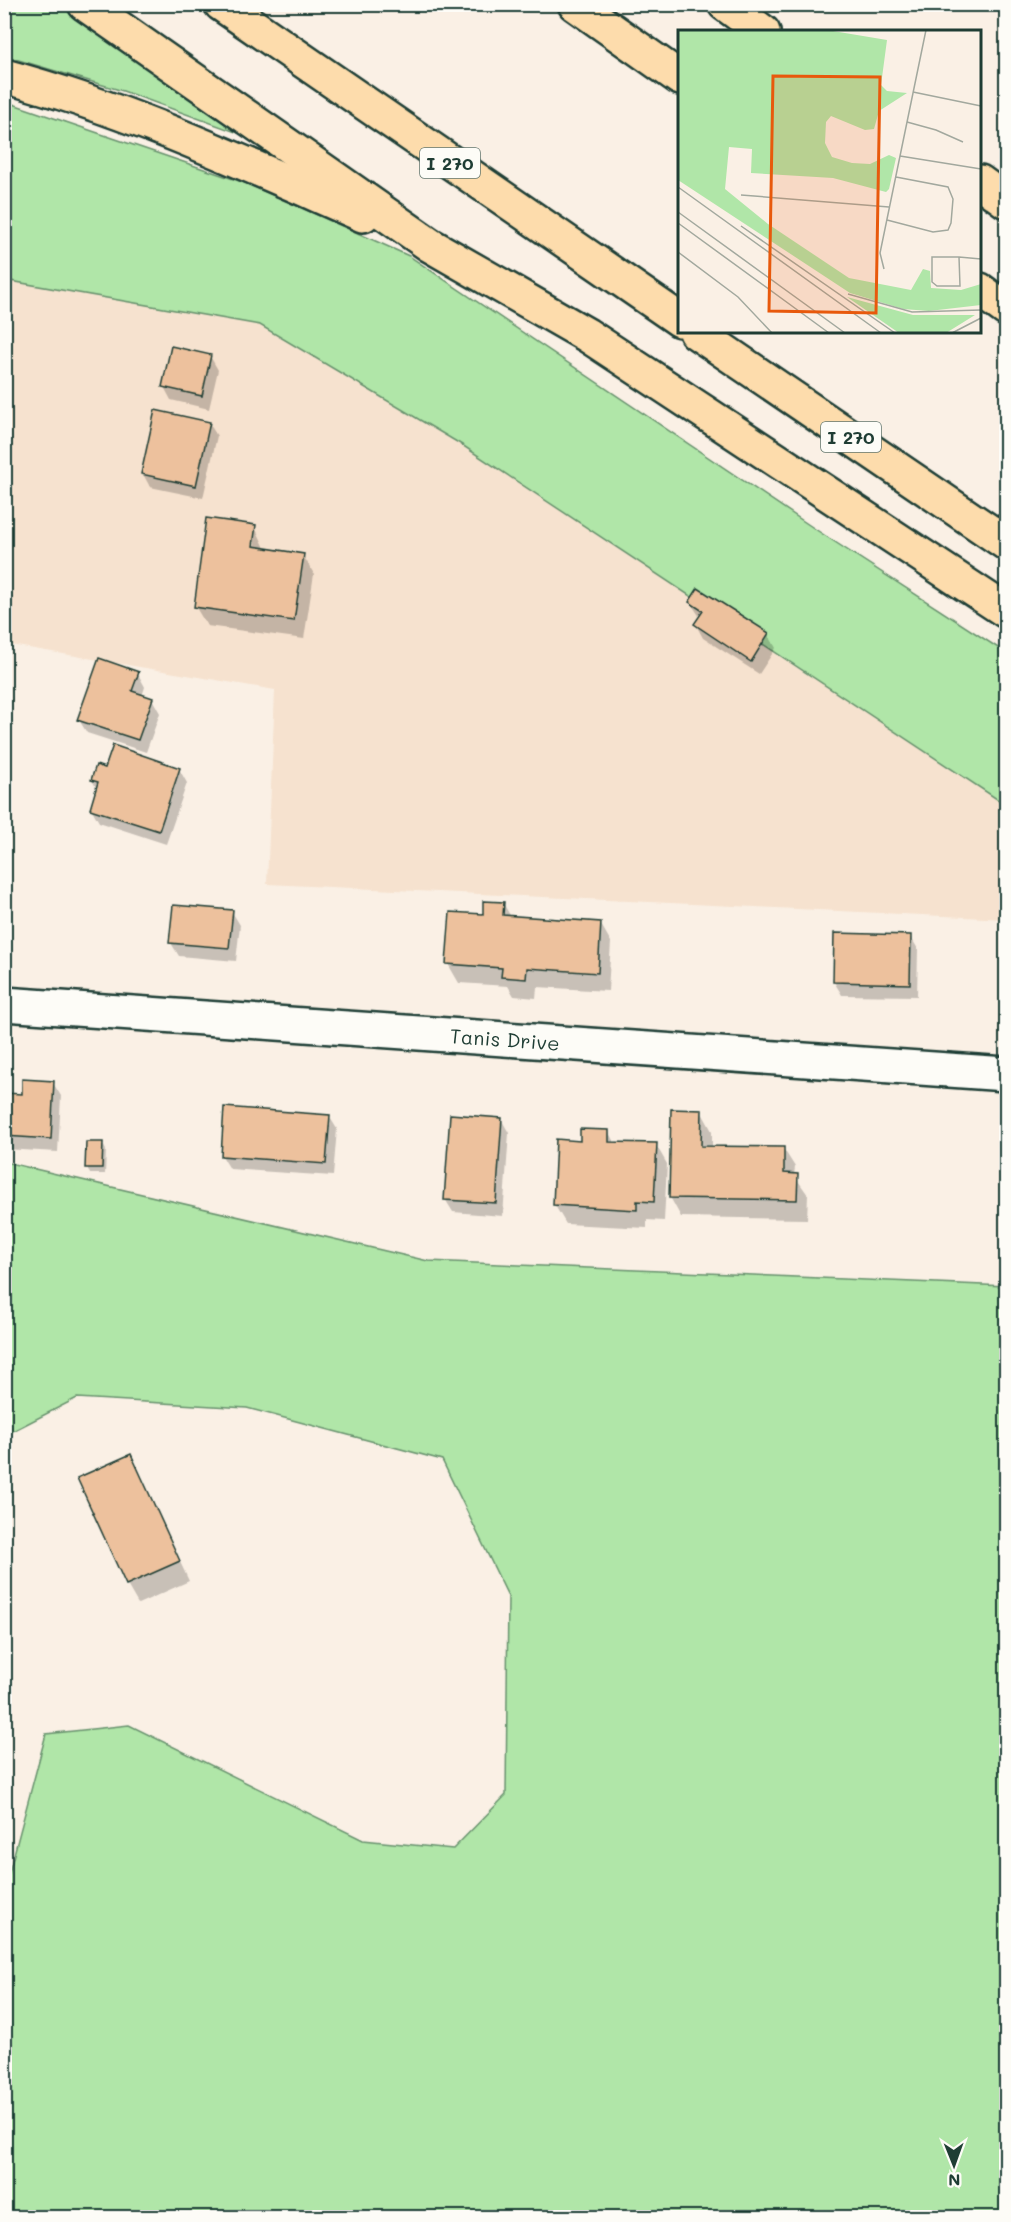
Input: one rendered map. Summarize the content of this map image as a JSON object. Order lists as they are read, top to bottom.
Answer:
{
  "streets": {
    "highway": ["I 270"],
    "street": ["Tanis Drive"]
  },
  "north": "bottom"
}
